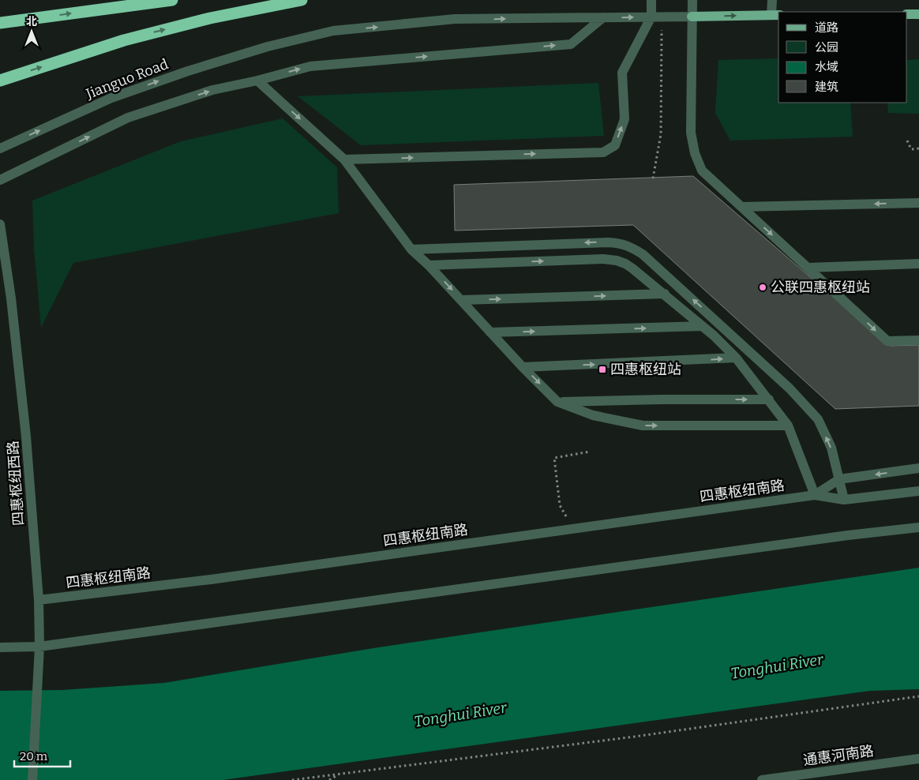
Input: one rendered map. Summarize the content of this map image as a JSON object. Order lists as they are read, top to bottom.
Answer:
{
  "streets": {
    "street": [
      "Jianguo Road",
      "四惠枢纽西路",
      "四惠枢纽南路",
      "通惠河南路"
    ]
  },
  "crossings": [
    ["四惠枢纽西路", "四惠枢纽南路"]
  ],
  "water": ["Tonghui River"],
  "places": {
    "other": ["公联四惠枢纽站"],
    "transit": ["四惠枢纽站"]
  },
  "legend": [
    "道路",
    "公园",
    "水域",
    "建筑"
  ],
  "scale_bar": "20 m",
  "north": "top"
}
